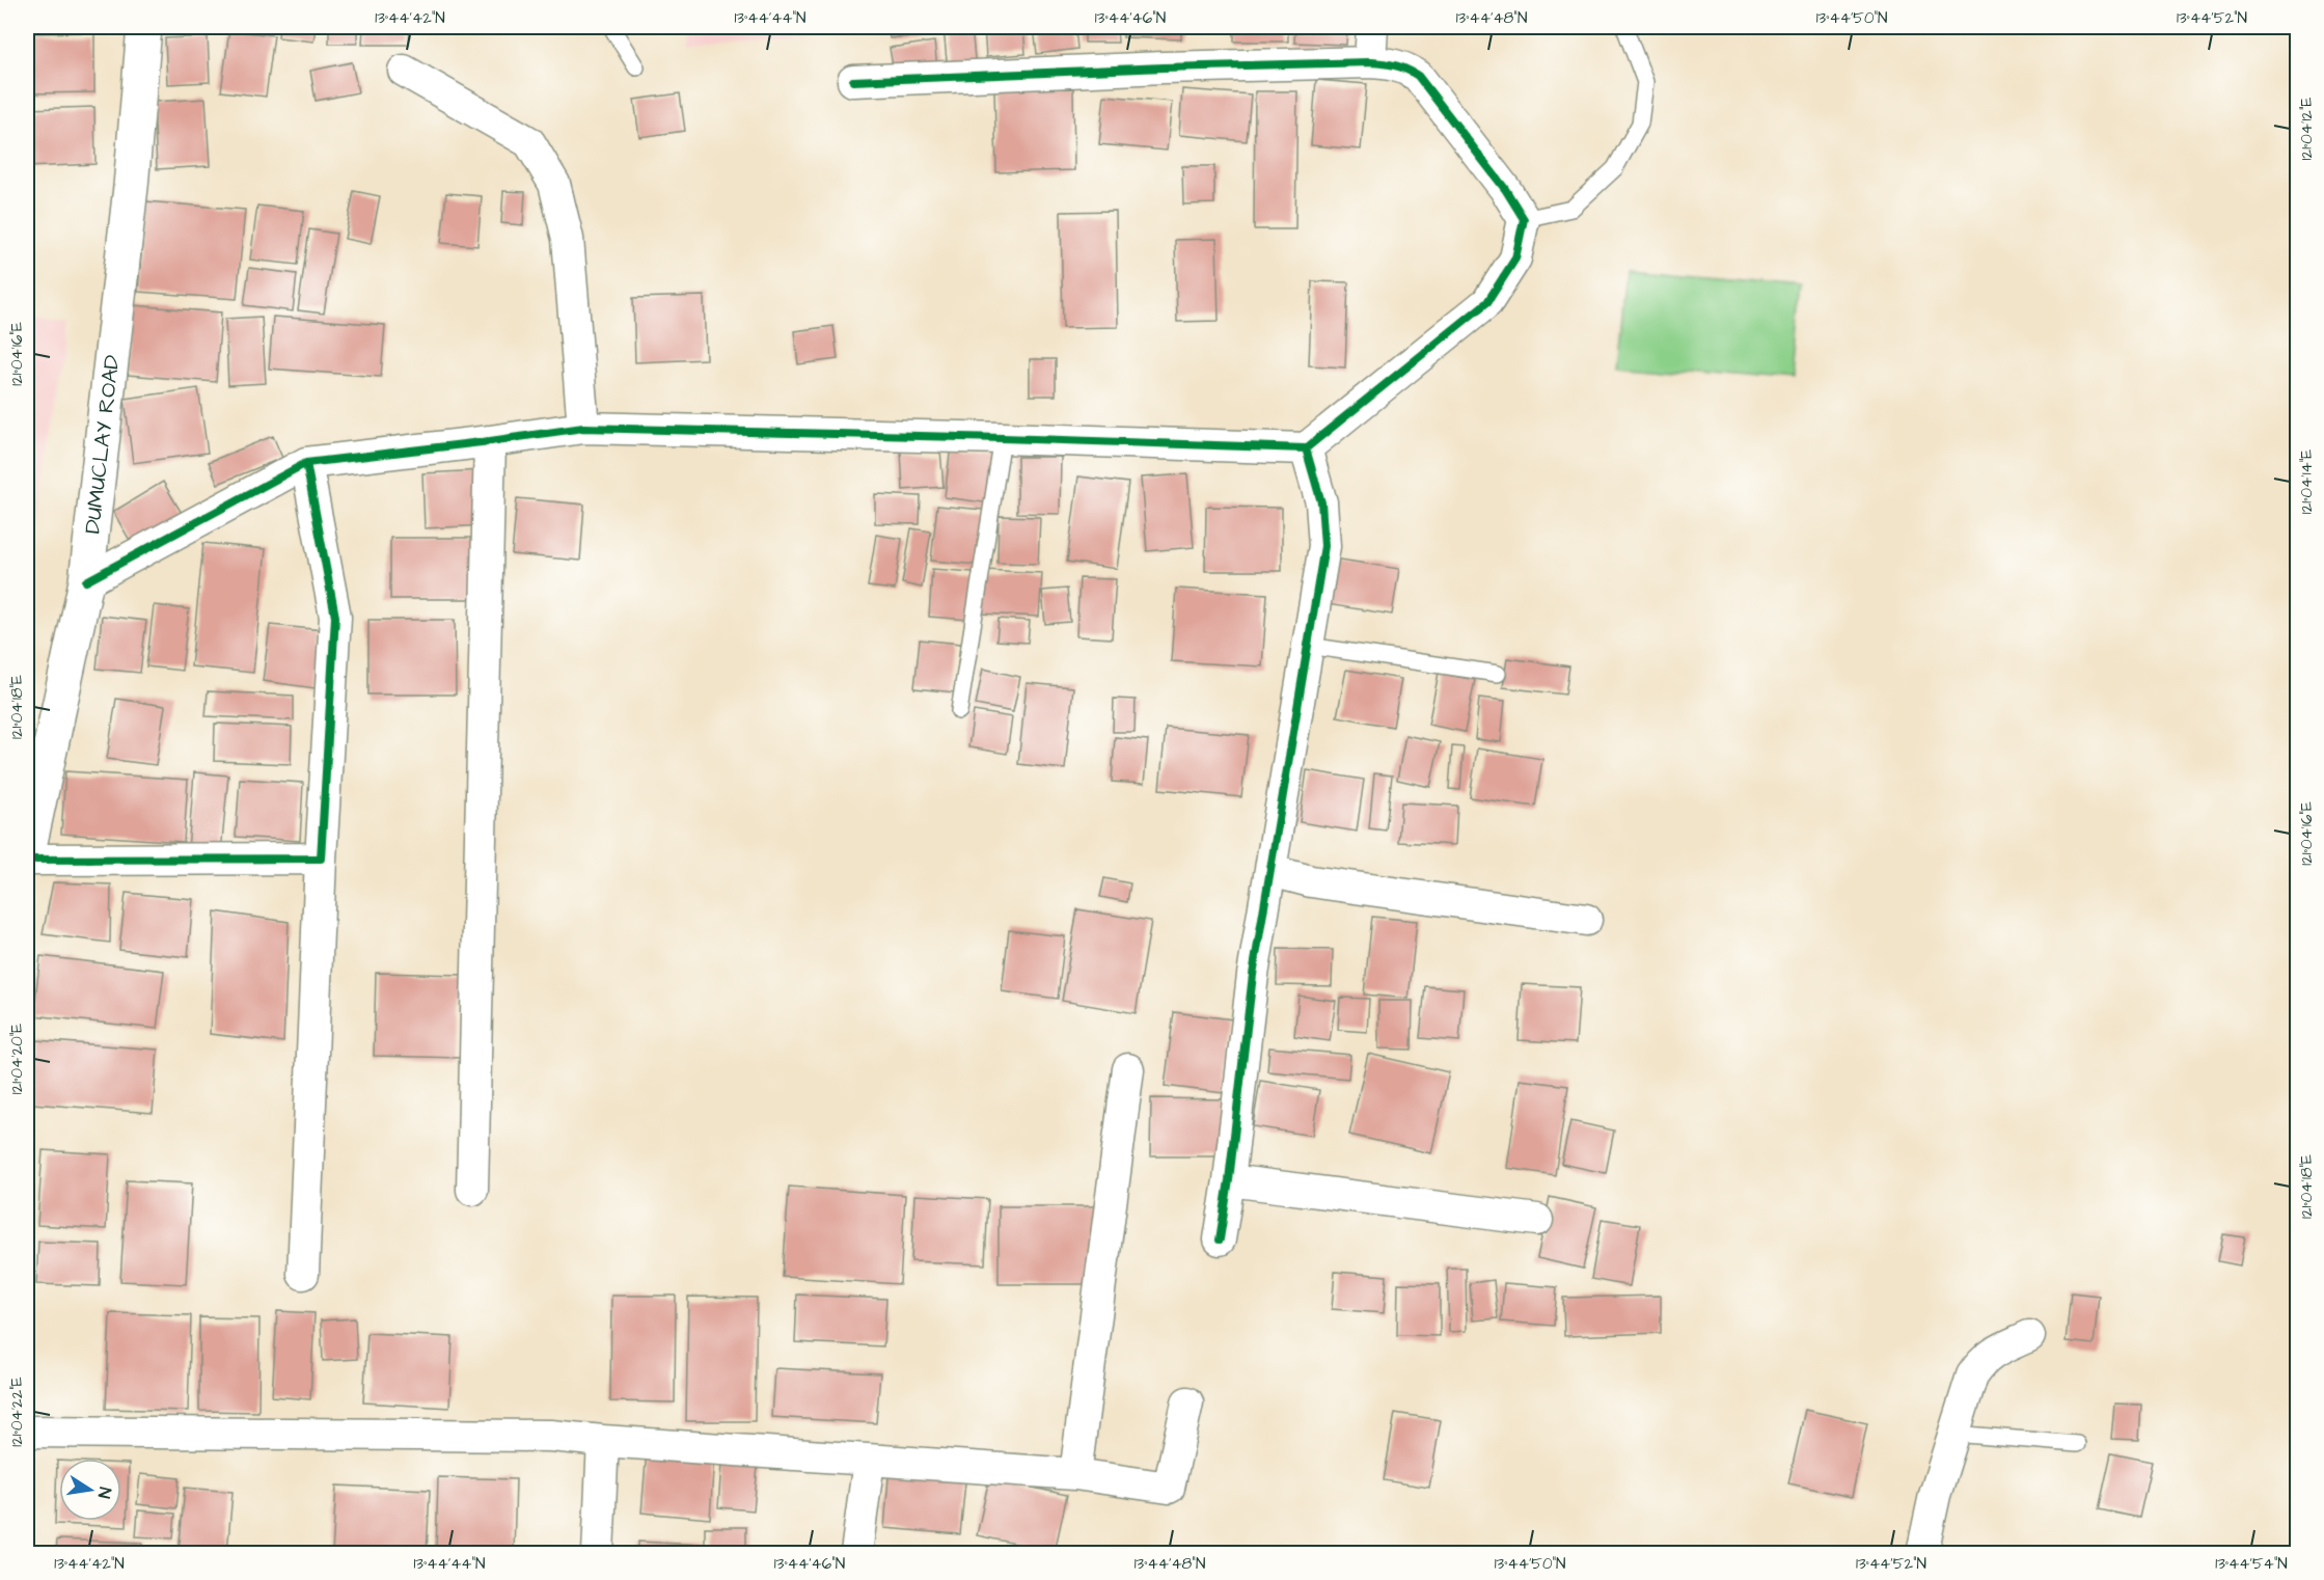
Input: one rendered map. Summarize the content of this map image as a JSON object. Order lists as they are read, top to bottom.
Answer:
{
  "streets": {
    "street": ["DUMUCLAY ROAD"]
  },
  "north": "right",
  "coordinates": [
    "13°44'42\"N",
    "13°44'44\"N",
    "13°44'46\"N",
    "13°44'48\"N",
    "13°44'50\"N",
    "13°44'52\"N",
    "121°04'12\"E",
    "121°04'16\"E",
    "121°04'14\"E",
    "121°04'18\"E",
    "121°04'20\"E",
    "121°04'22\"E",
    "13°44'54\"N"
  ]
}
